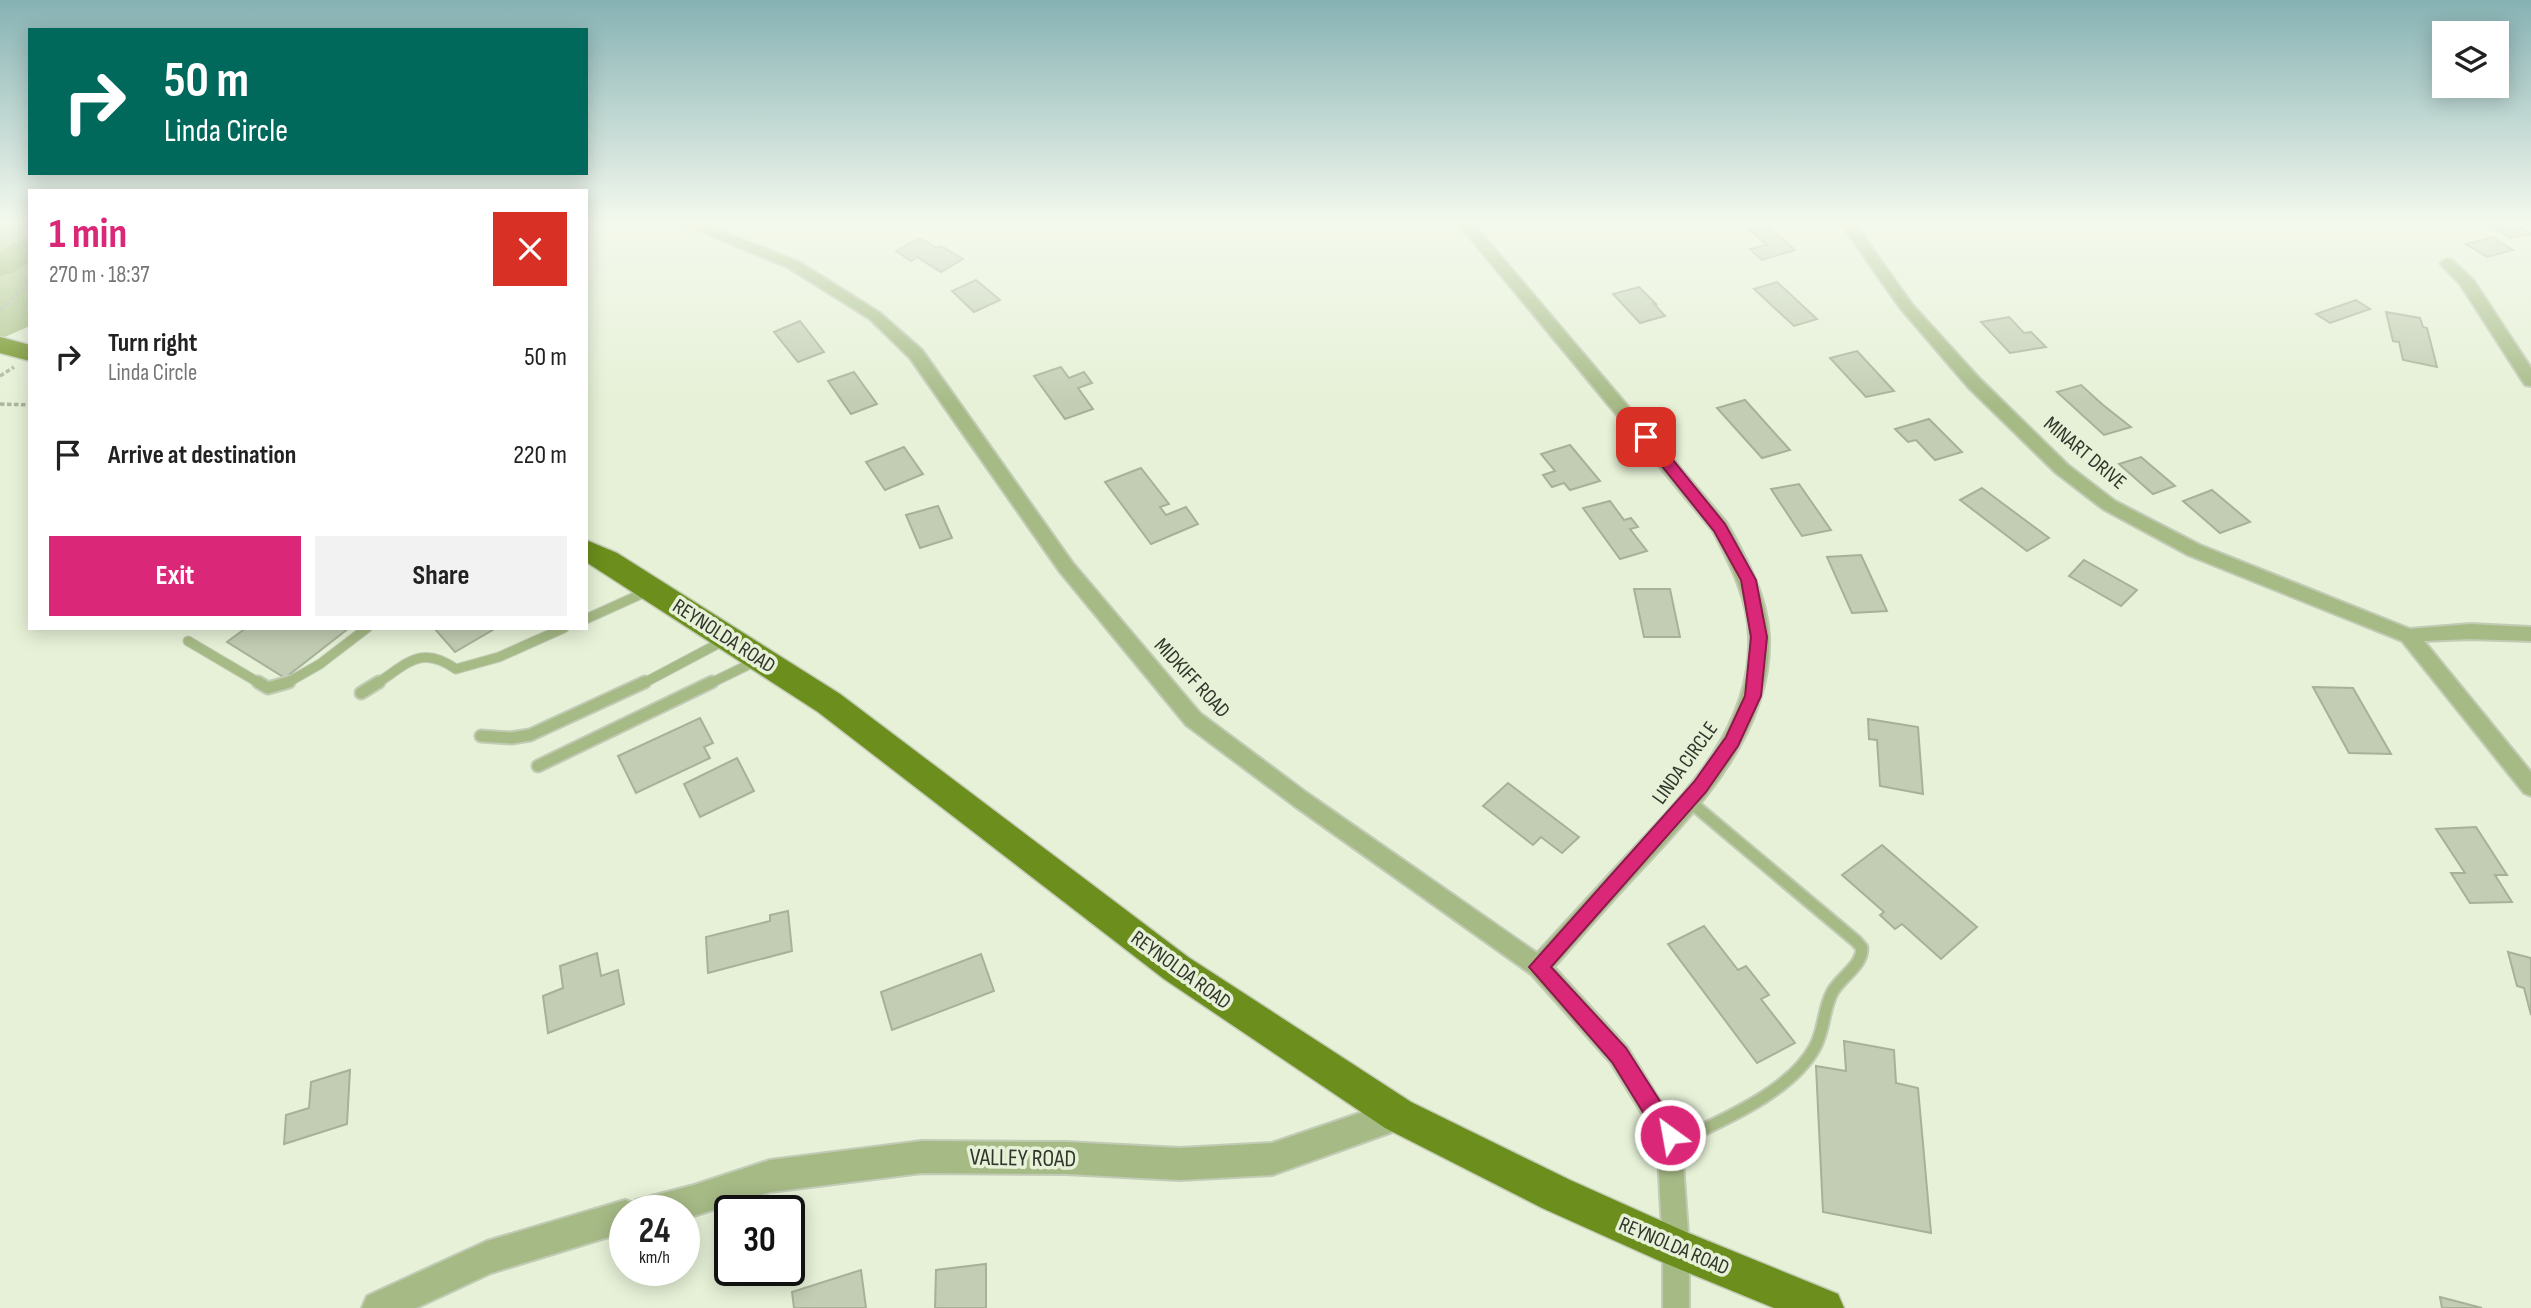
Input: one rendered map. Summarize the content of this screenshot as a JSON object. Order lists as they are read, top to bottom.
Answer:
{
  "streets": {
    "main road": ["REYNOLDA ROAD"],
    "street": [
      "MINART DRIVE",
      "MIDKIFF ROAD",
      "LINDA CIRCLE",
      "VALLEY ROAD"
    ]
  },
  "crossings": [
    ["REYNOLDA ROAD", "MIDKIFF ROAD"],
    ["REYNOLDA ROAD", "VALLEY ROAD"],
    ["MIDKIFF ROAD", "LINDA CIRCLE"]
  ],
  "page": {
    "turn": ["50 m", "Linda Circle"],
    "heading": ["1 min", "270 m · 18:37"],
    "list": [
      {
        "name": "Turn right",
        "note": "Linda Circle",
        "value": "50 m"
      },
      {
        "name": "Arrive at destination",
        "value": "220 m"
      }
    ],
    "buttons": ["Exit", "Share"],
    "speed": "24 km/h",
    "limit": "30"
  }
}
